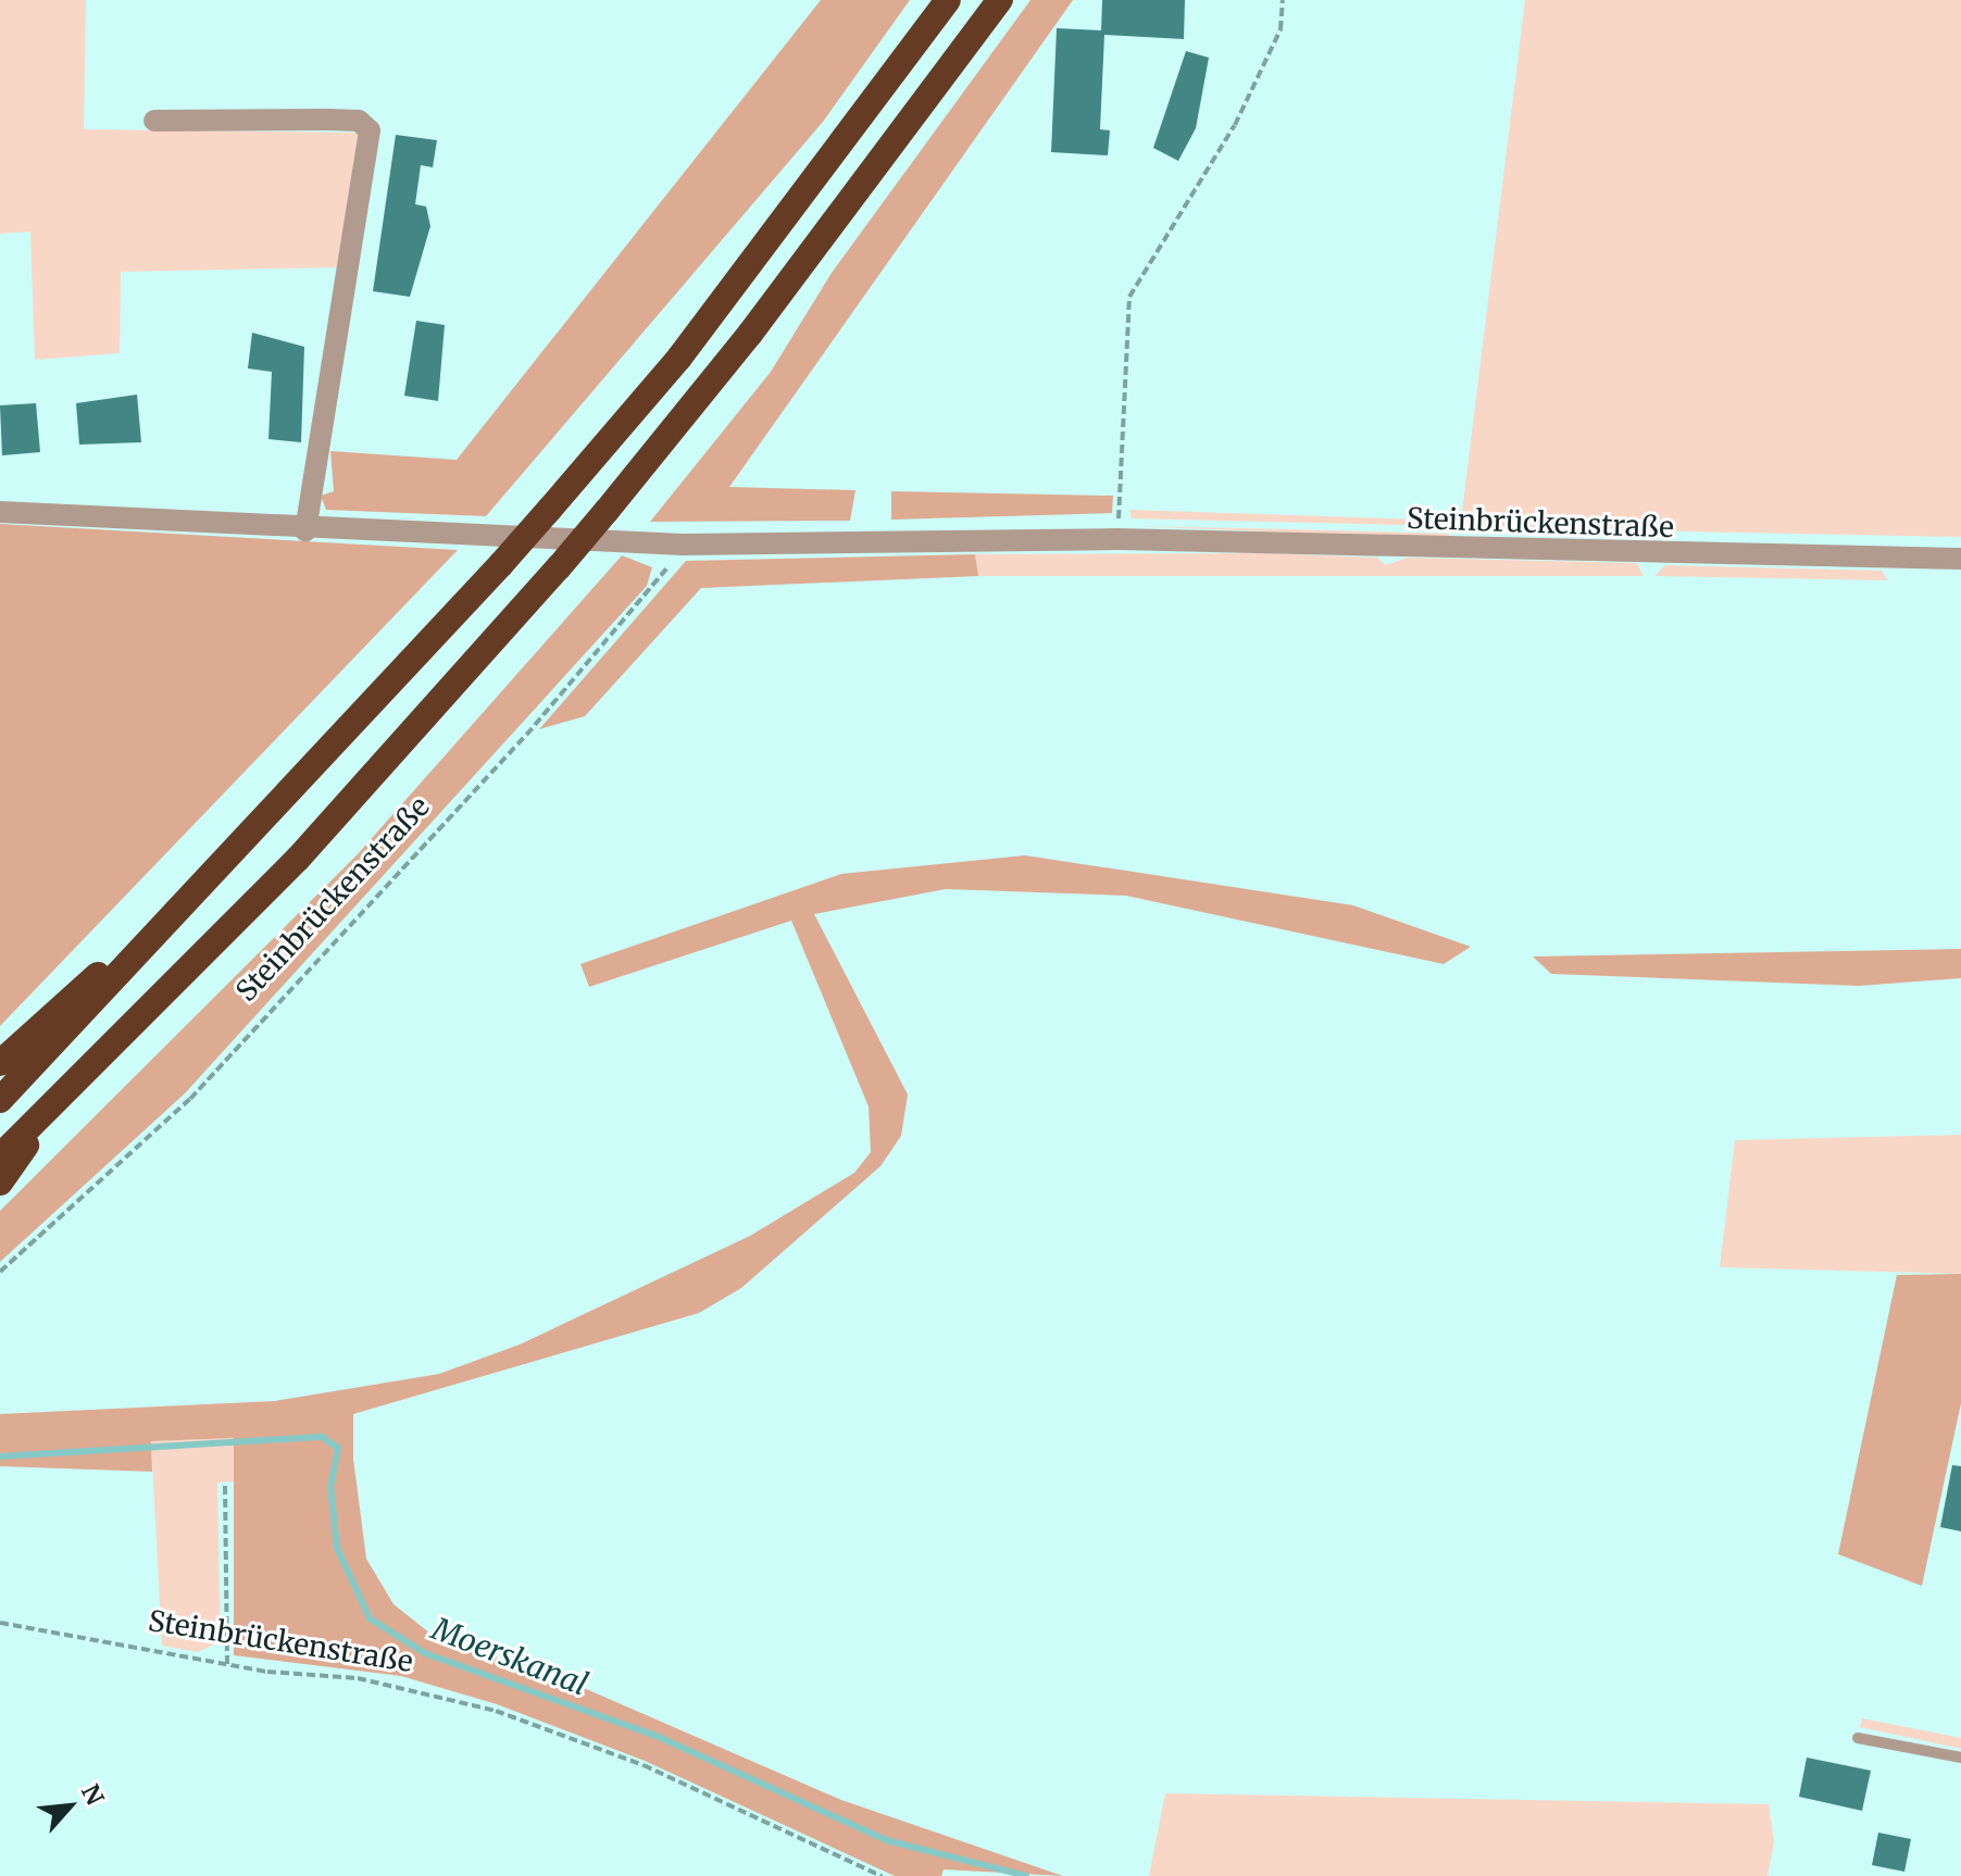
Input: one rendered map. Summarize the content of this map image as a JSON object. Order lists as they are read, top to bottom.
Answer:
{
  "streets": {
    "street": ["Steinbrückenstraße"]
  },
  "water": ["Moerskanal"],
  "north": "top right"
}
